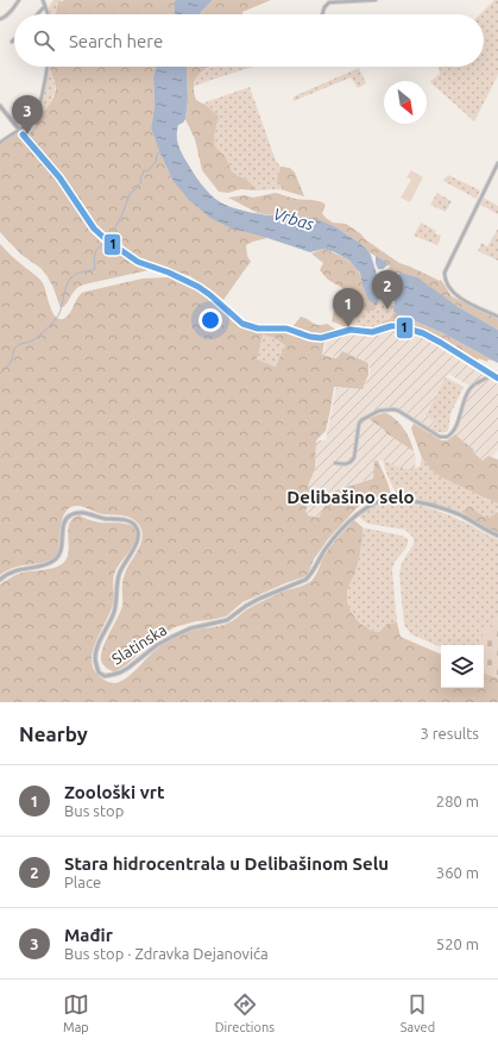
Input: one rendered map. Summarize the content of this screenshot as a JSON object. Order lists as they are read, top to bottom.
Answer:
{
  "streets": {
    "street": ["Slatinska"]
  },
  "districts": ["Delibašino selo"],
  "water": ["Vrbas"],
  "lines": ["transit line 1"],
  "north": "bottom right",
  "page": {
    "search": "Search here",
    "pins": ["3", "2", "1"],
    "heading": ["Nearby", "3 results"],
    "list": [
      {
        "mark": "1",
        "name": "Zoološki vrt",
        "note": "Bus stop",
        "value": "280 m"
      },
      {
        "mark": "2",
        "name": "Stara hidrocentrala u Delibašinom Selu",
        "note": "Place",
        "value": "360 m"
      },
      {
        "mark": "3",
        "name": "Mađir",
        "note": "Bus stop · Zdravka Dejanovića",
        "value": "520 m"
      }
    ],
    "nav": ["Map", "Directions", "Saved"]
  }
}
